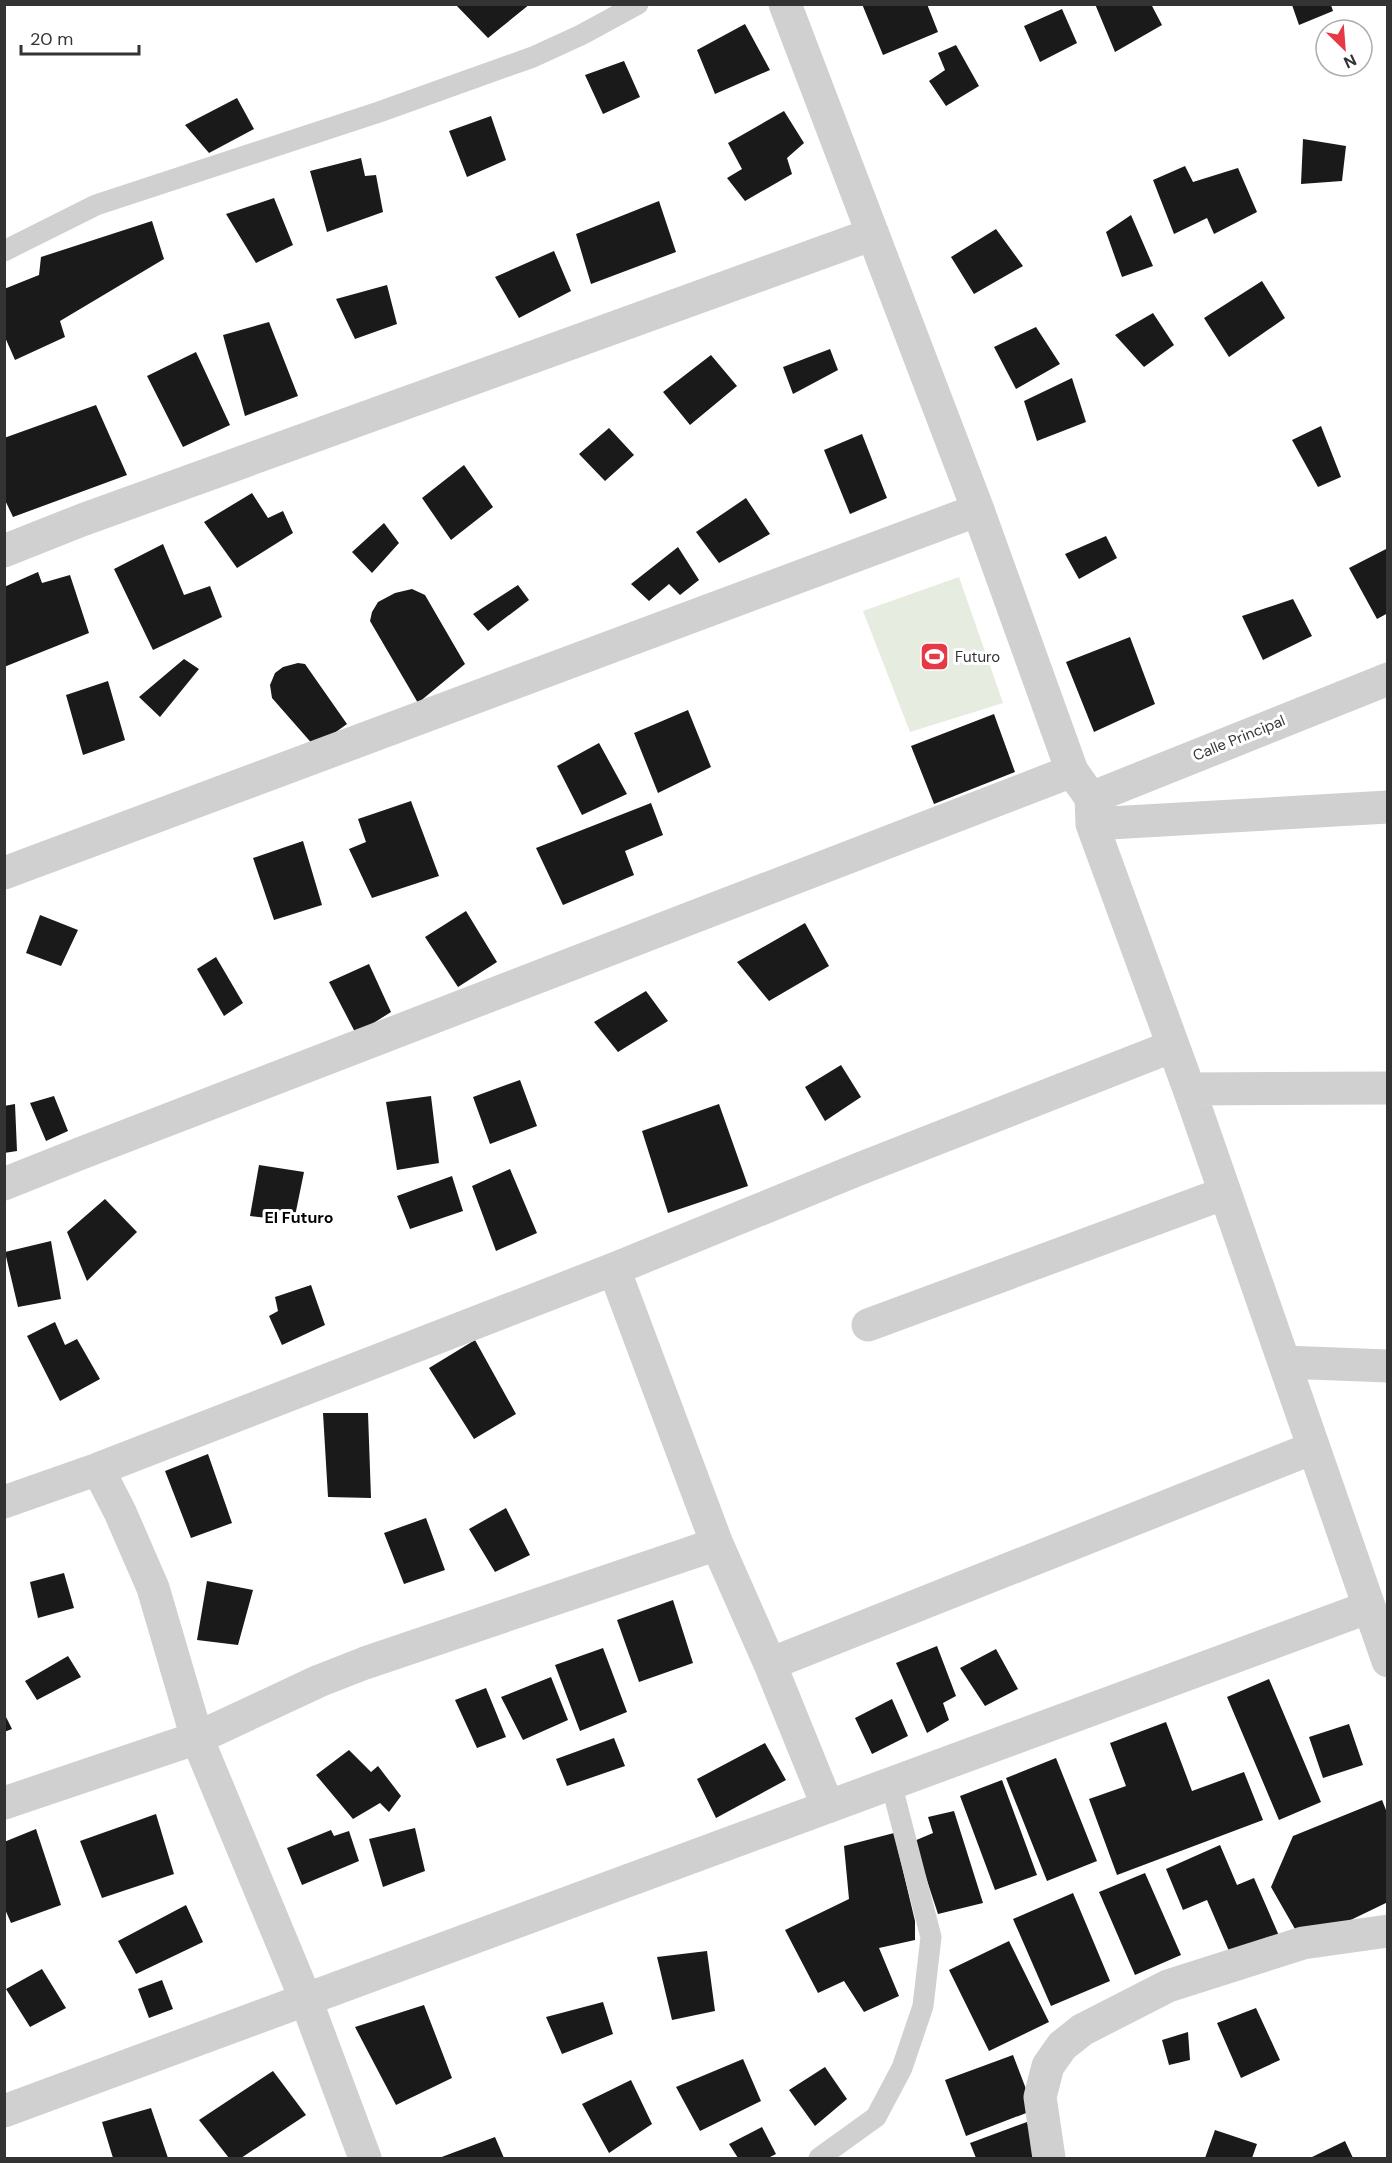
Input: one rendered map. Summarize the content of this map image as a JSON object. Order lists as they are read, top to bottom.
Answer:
{
  "streets": {
    "street": ["Calle Principal"]
  },
  "districts": ["El Futuro"],
  "places": {
    "sports": ["Futuro"]
  },
  "scale_bar": "20 m",
  "north": "bottom right"
}
